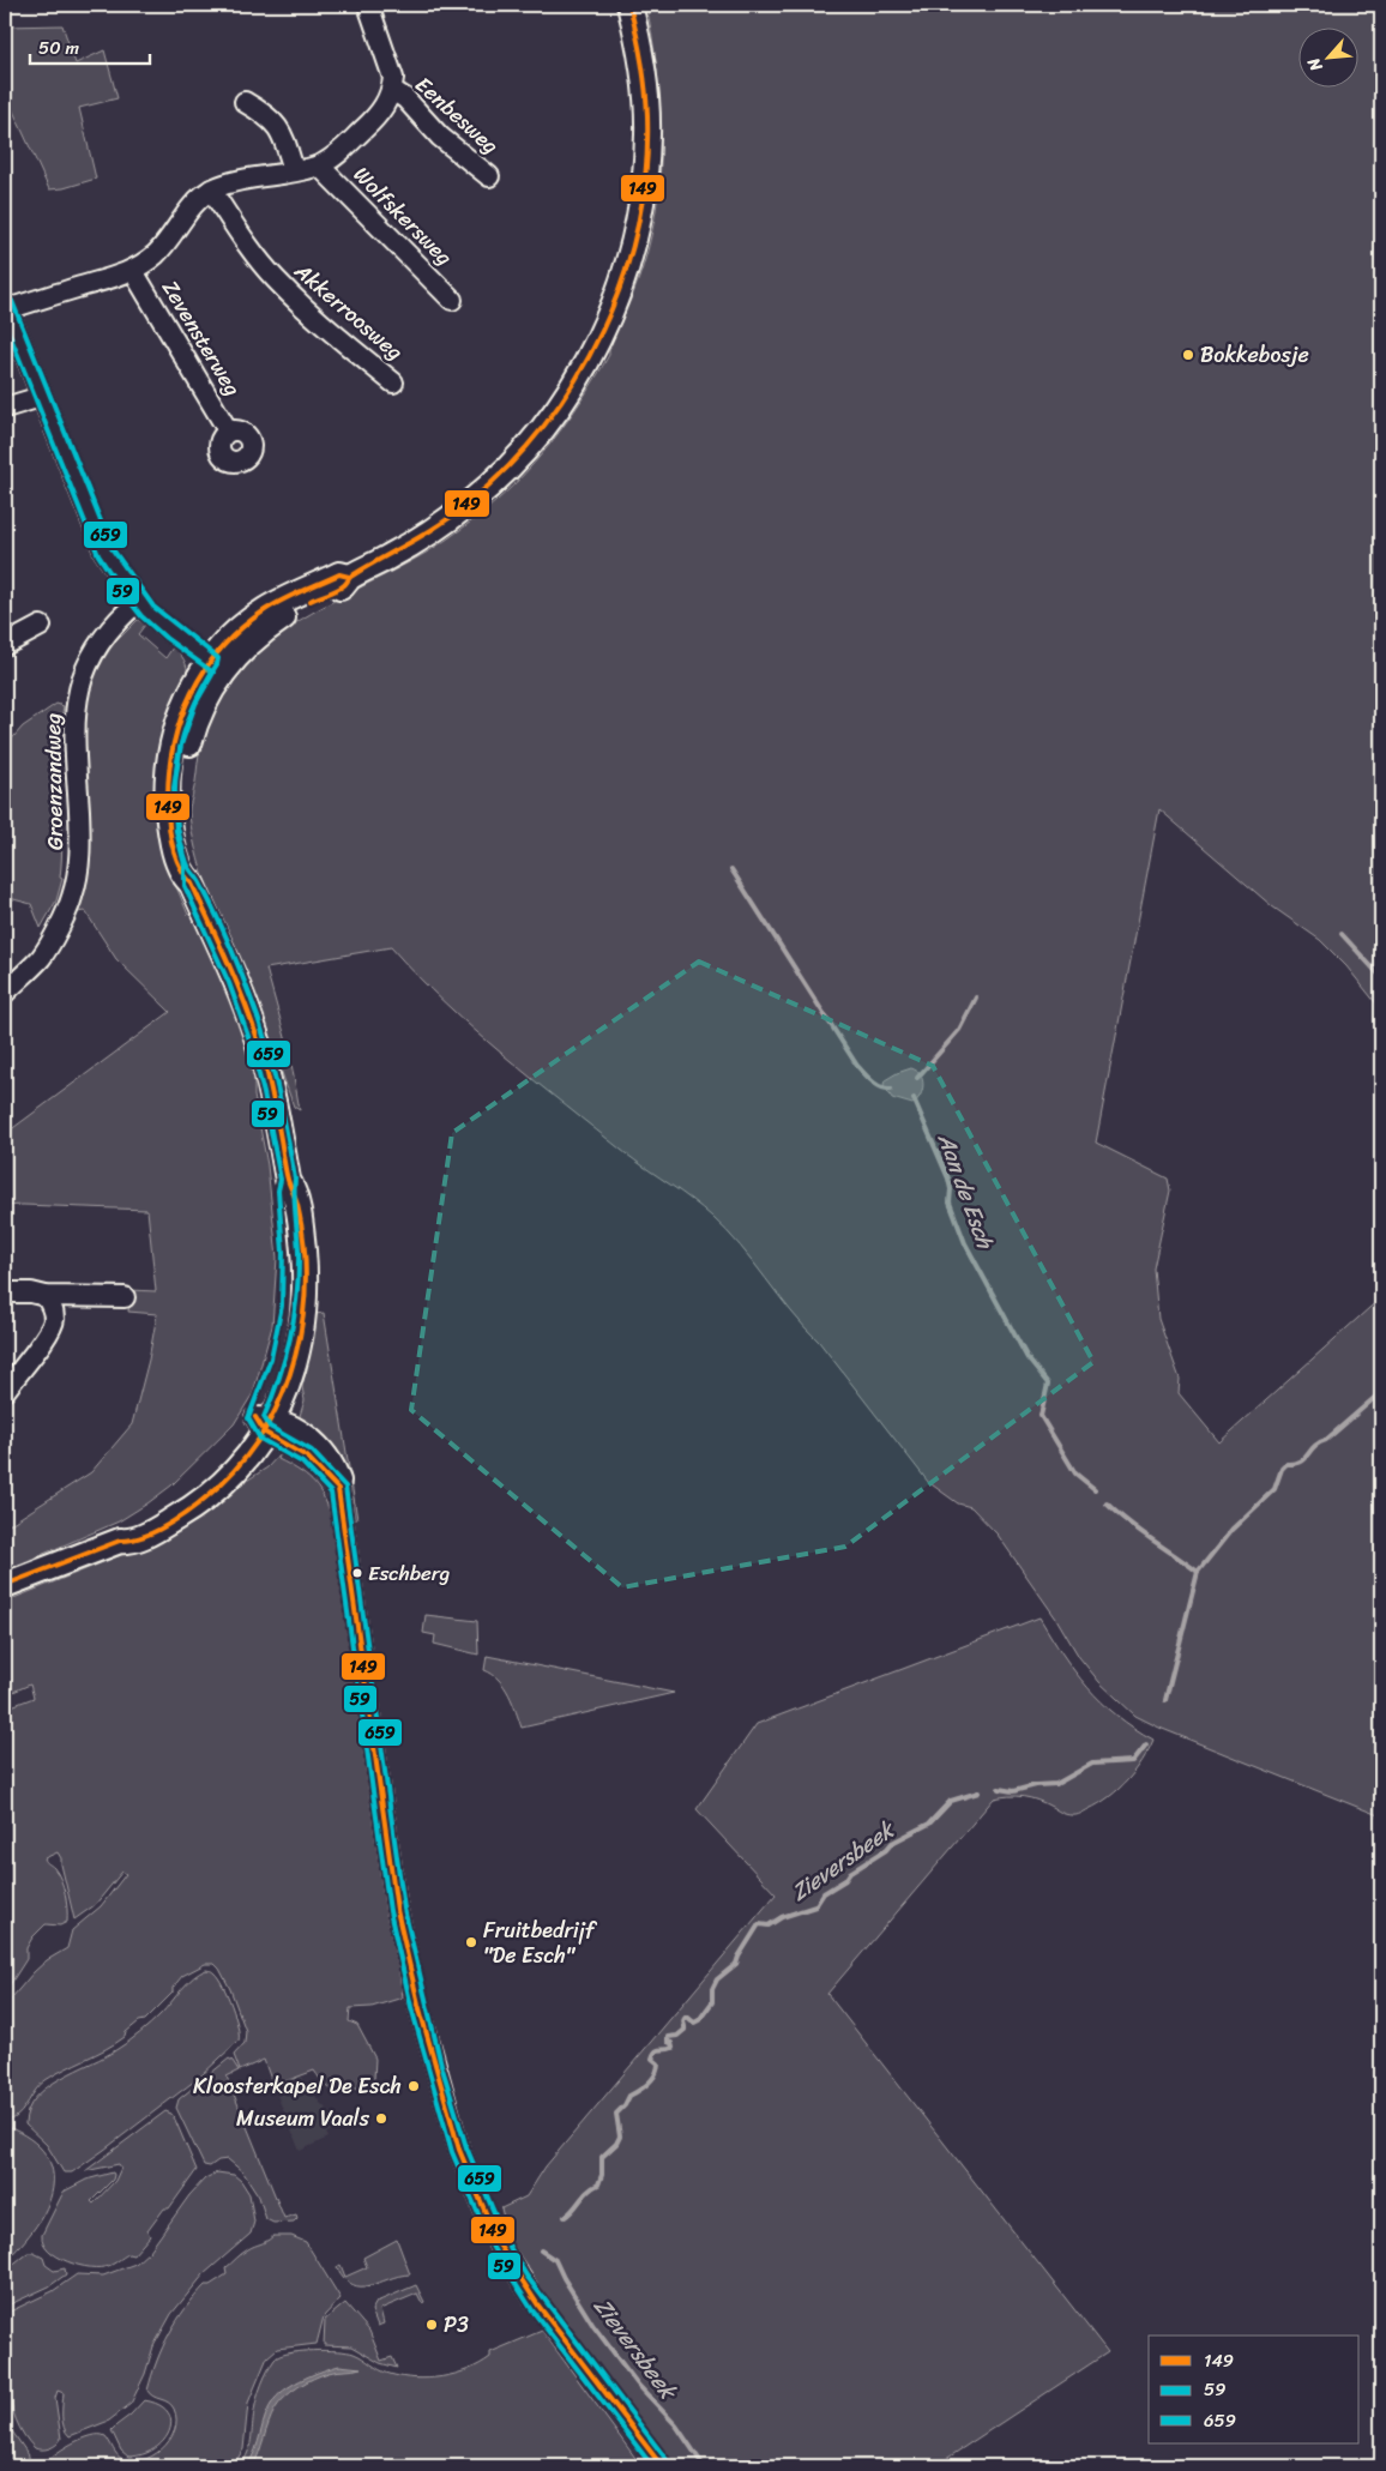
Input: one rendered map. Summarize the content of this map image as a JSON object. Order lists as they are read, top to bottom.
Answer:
{
  "streets": {
    "street": [
      "Eenbesweg",
      "Wolfskersweg",
      "Akkerroosweg",
      "Zevensterweg",
      "Groenzandweg"
    ]
  },
  "water": ["Aan de Esch", "Zieversbeek"],
  "places": [
    "Bokkebosje",
    "Eschberg",
    "Fruitbedrijf \"De Esch\"",
    "Kloosterkapel De Esch",
    "Museum Vaals",
    "P3"
  ],
  "lines": ["transit line 149", "transit line 659", "transit line 59"],
  "legend": ["149", "59", "659"],
  "scale_bar": "50 m",
  "north": "bottom left"
}
